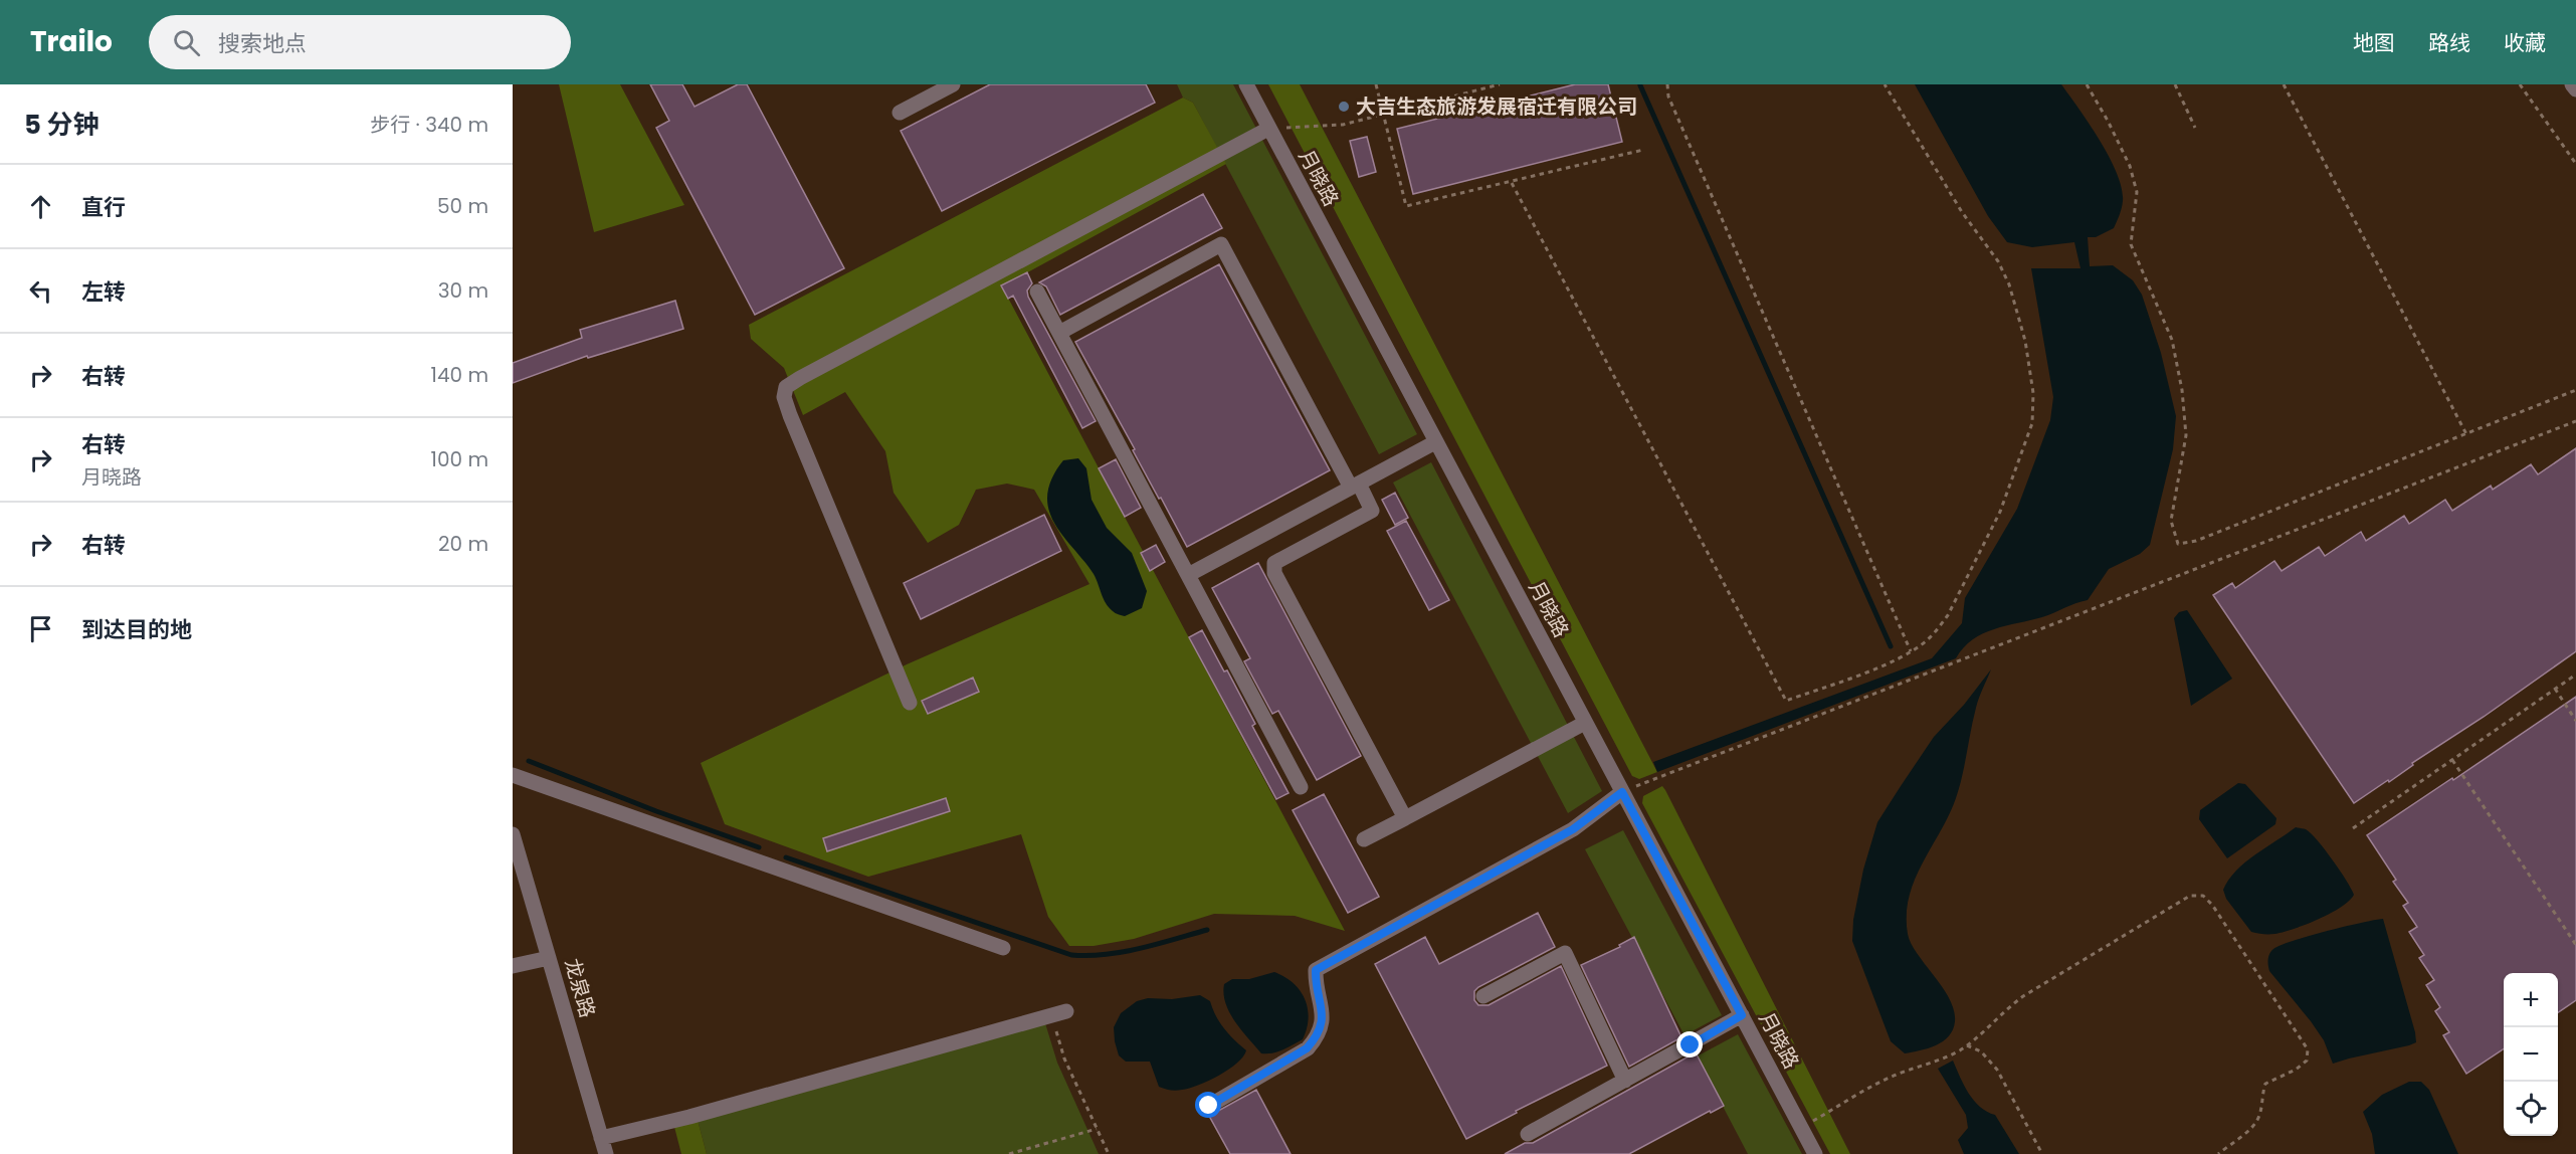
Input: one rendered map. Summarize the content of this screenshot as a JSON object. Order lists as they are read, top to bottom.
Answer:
{
  "streets": {
    "street": ["月晓路", "龙泉路"]
  },
  "places": ["大吉生态旅游发展宿迁有限公司"],
  "page": {
    "header": "Trailo",
    "search": "搜索地点",
    "nav": ["地图", "路线", "收藏"],
    "heading": ["5 分钟", "步行 · 340 m"],
    "list": [
      ["直行", "50 m"],
      ["左转", "30 m"],
      ["右转", "140 m"],
      ["右转", "月晓路", "100 m"],
      ["右转", "20 m"],
      "到达目的地"
    ],
    "map_buttons": ["+", "−"]
  }
}
